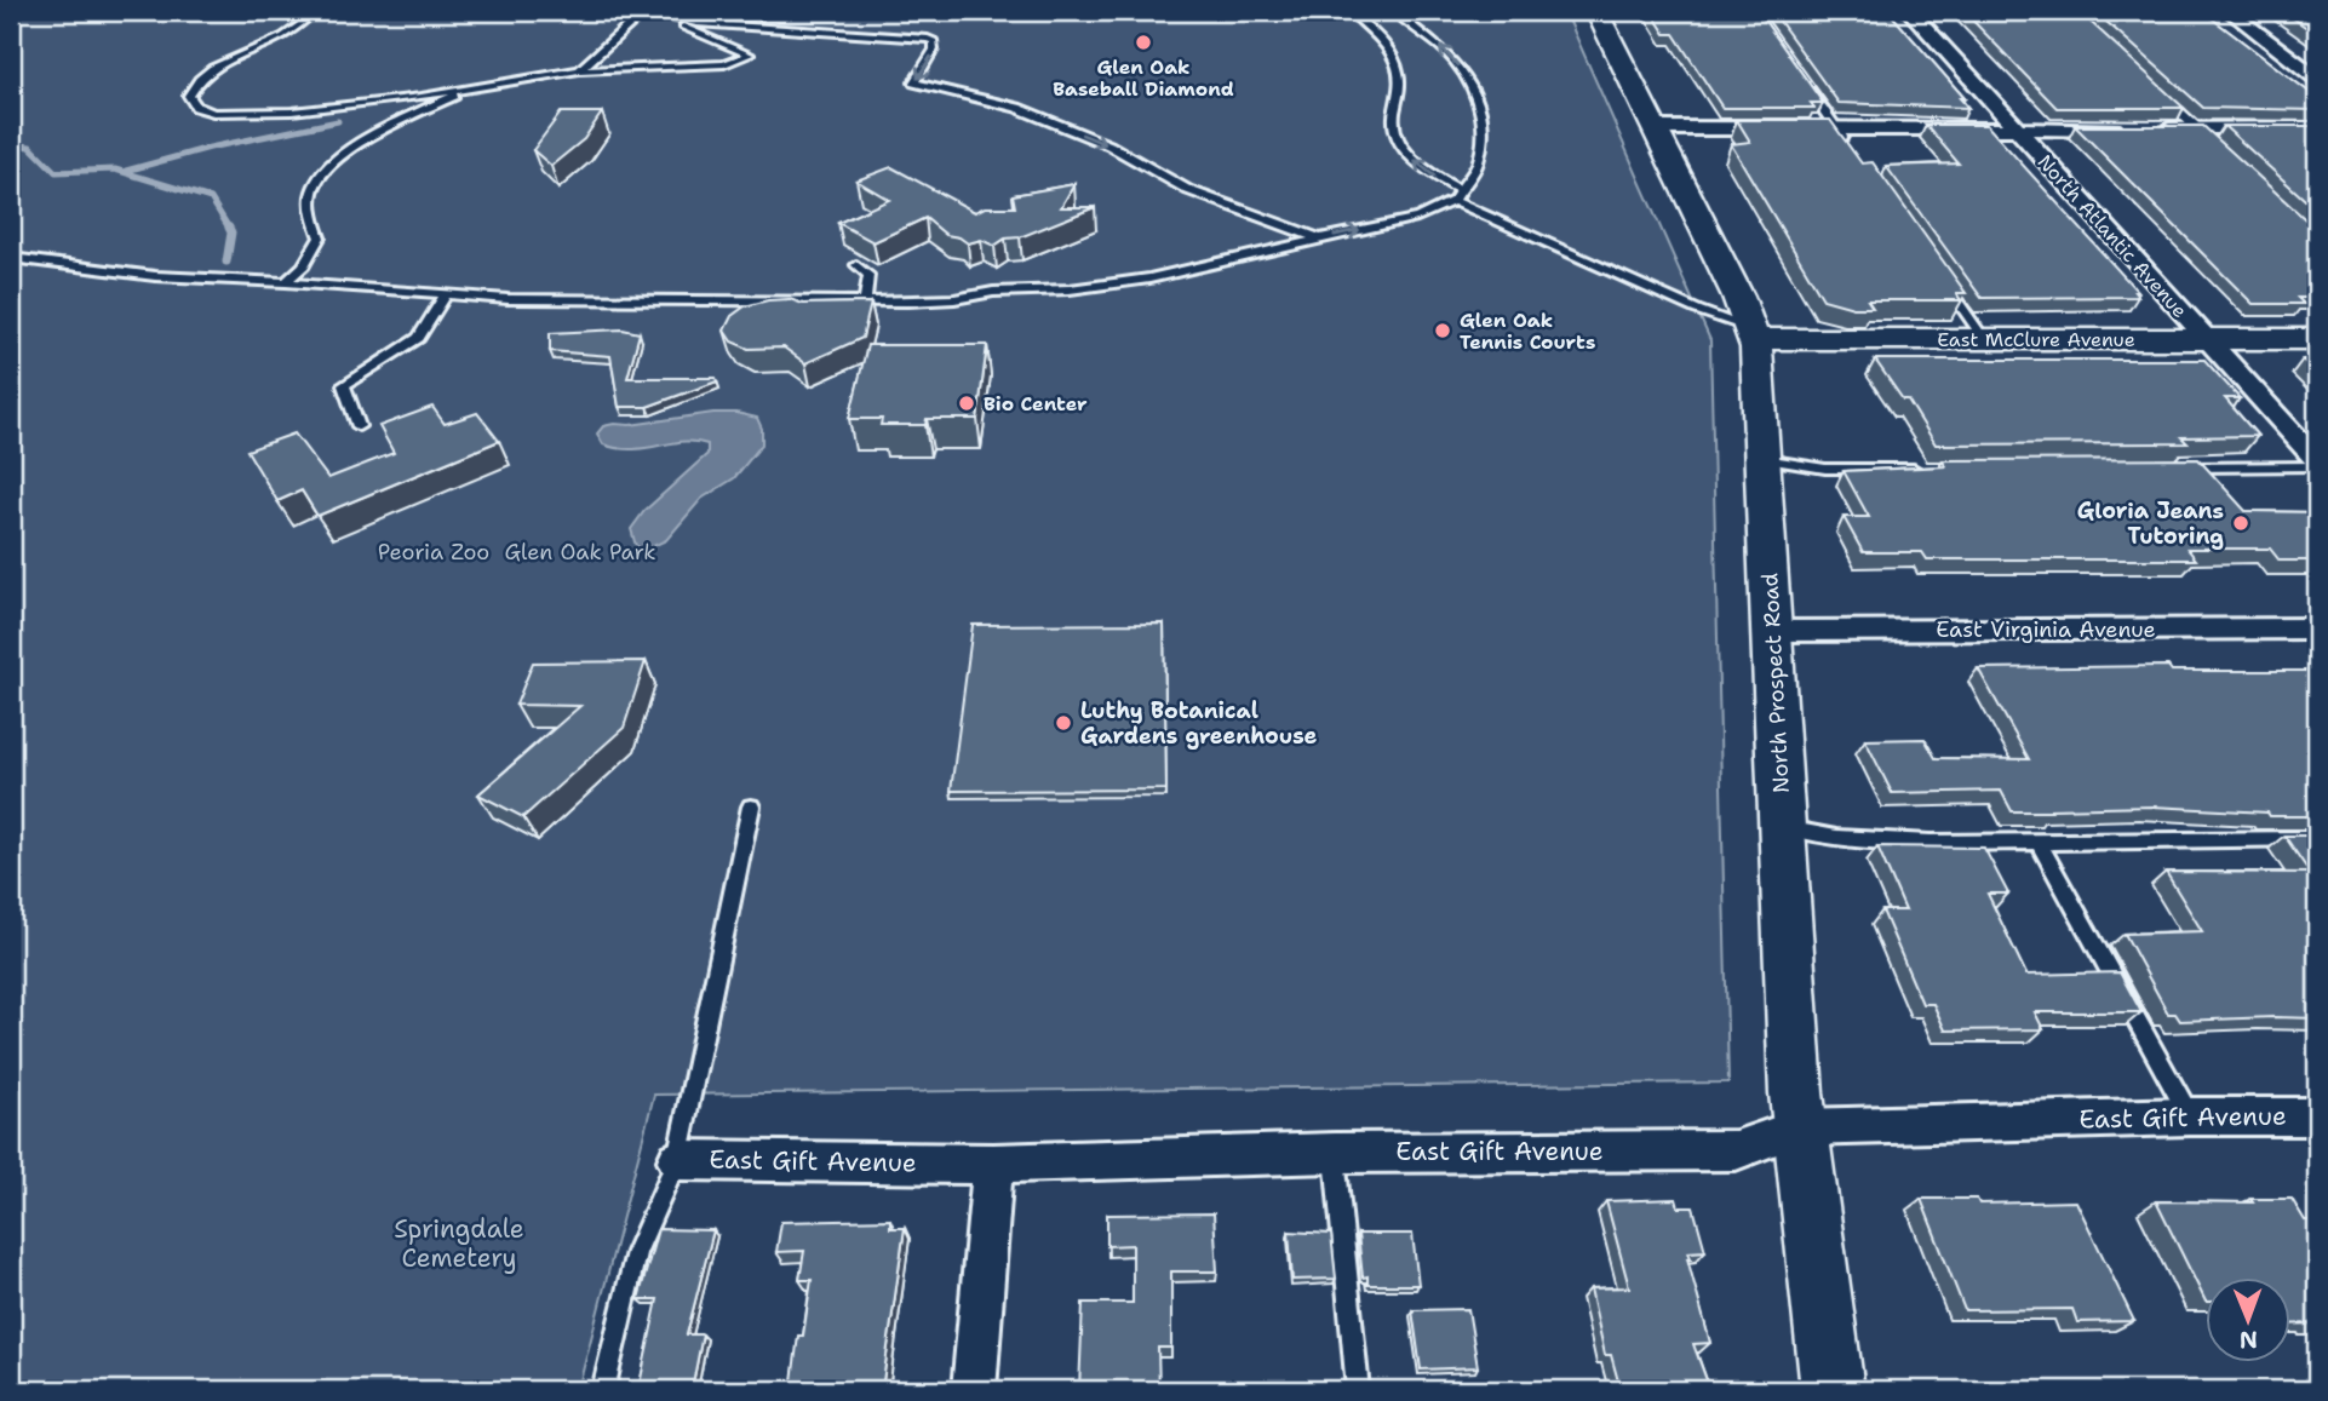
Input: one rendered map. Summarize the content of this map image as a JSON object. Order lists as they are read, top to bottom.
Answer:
{
  "streets": {
    "main road": ["East McClure Avenue", "North Prospect Road"],
    "street": ["North Atlantic Avenue", "East Virginia Avenue", "East Gift Avenue"]
  },
  "crossings": [
    ["North Atlantic Avenue", "East McClure Avenue"],
    ["East McClure Avenue", "North Prospect Road"],
    ["East Virginia Avenue", "North Prospect Road"],
    ["North Prospect Road", "East Gift Avenue"]
  ],
  "parks": ["Peoria Zoo", "Glen Oak Park", "Springdale Cemetery"],
  "places": [
    "Glen Oak Baseball Diamond",
    "Glen Oak Tennis Courts",
    "Bio Center",
    "Gloria Jeans Tutoring",
    "Luthy Botanical Gardens greenhouse"
  ],
  "north": "bottom"
}
